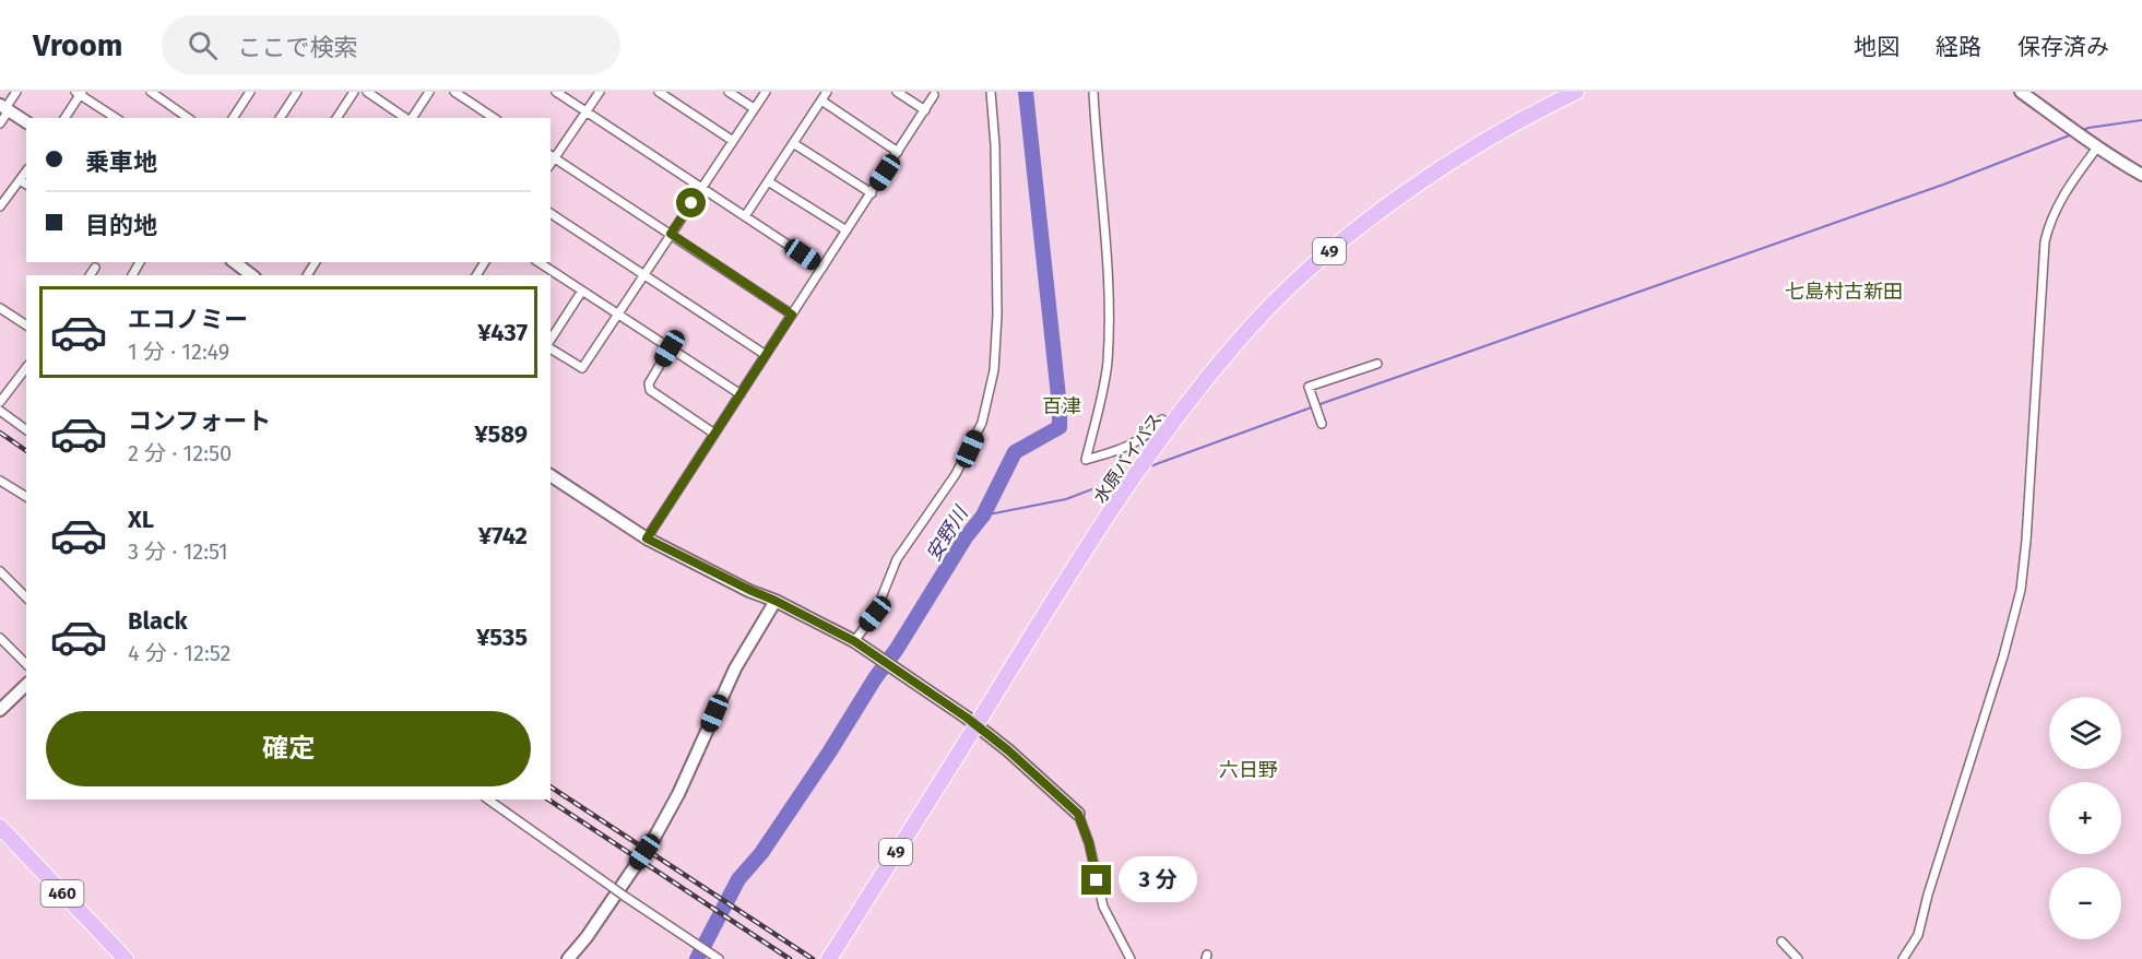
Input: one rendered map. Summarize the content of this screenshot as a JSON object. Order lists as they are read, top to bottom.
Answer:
{
  "streets": {
    "highway": ["49", "水原バイパス", "460"]
  },
  "districts": ["七島村古新田", "百津", "六日野"],
  "water": ["安野川"],
  "page": {
    "header": "Vroom",
    "search": "ここで検索",
    "nav": ["地図", "経路", "保存済み"],
    "banner": ["乗車地", "目的地"],
    "list": [
      {
        "name": "エコノミー",
        "note": "1 分 · 12:49",
        "value": "¥437"
      },
      {
        "name": "コンフォート",
        "note": "2 分 · 12:50",
        "value": "¥589"
      },
      {
        "name": "XL",
        "note": "3 分 · 12:51",
        "value": "¥742"
      },
      {
        "name": "Black",
        "note": "4 分 · 12:52",
        "value": "¥535"
      }
    ],
    "map_buttons": ["+", "−"],
    "buttons": "確定",
    "bubble": "3 分"
  }
}
